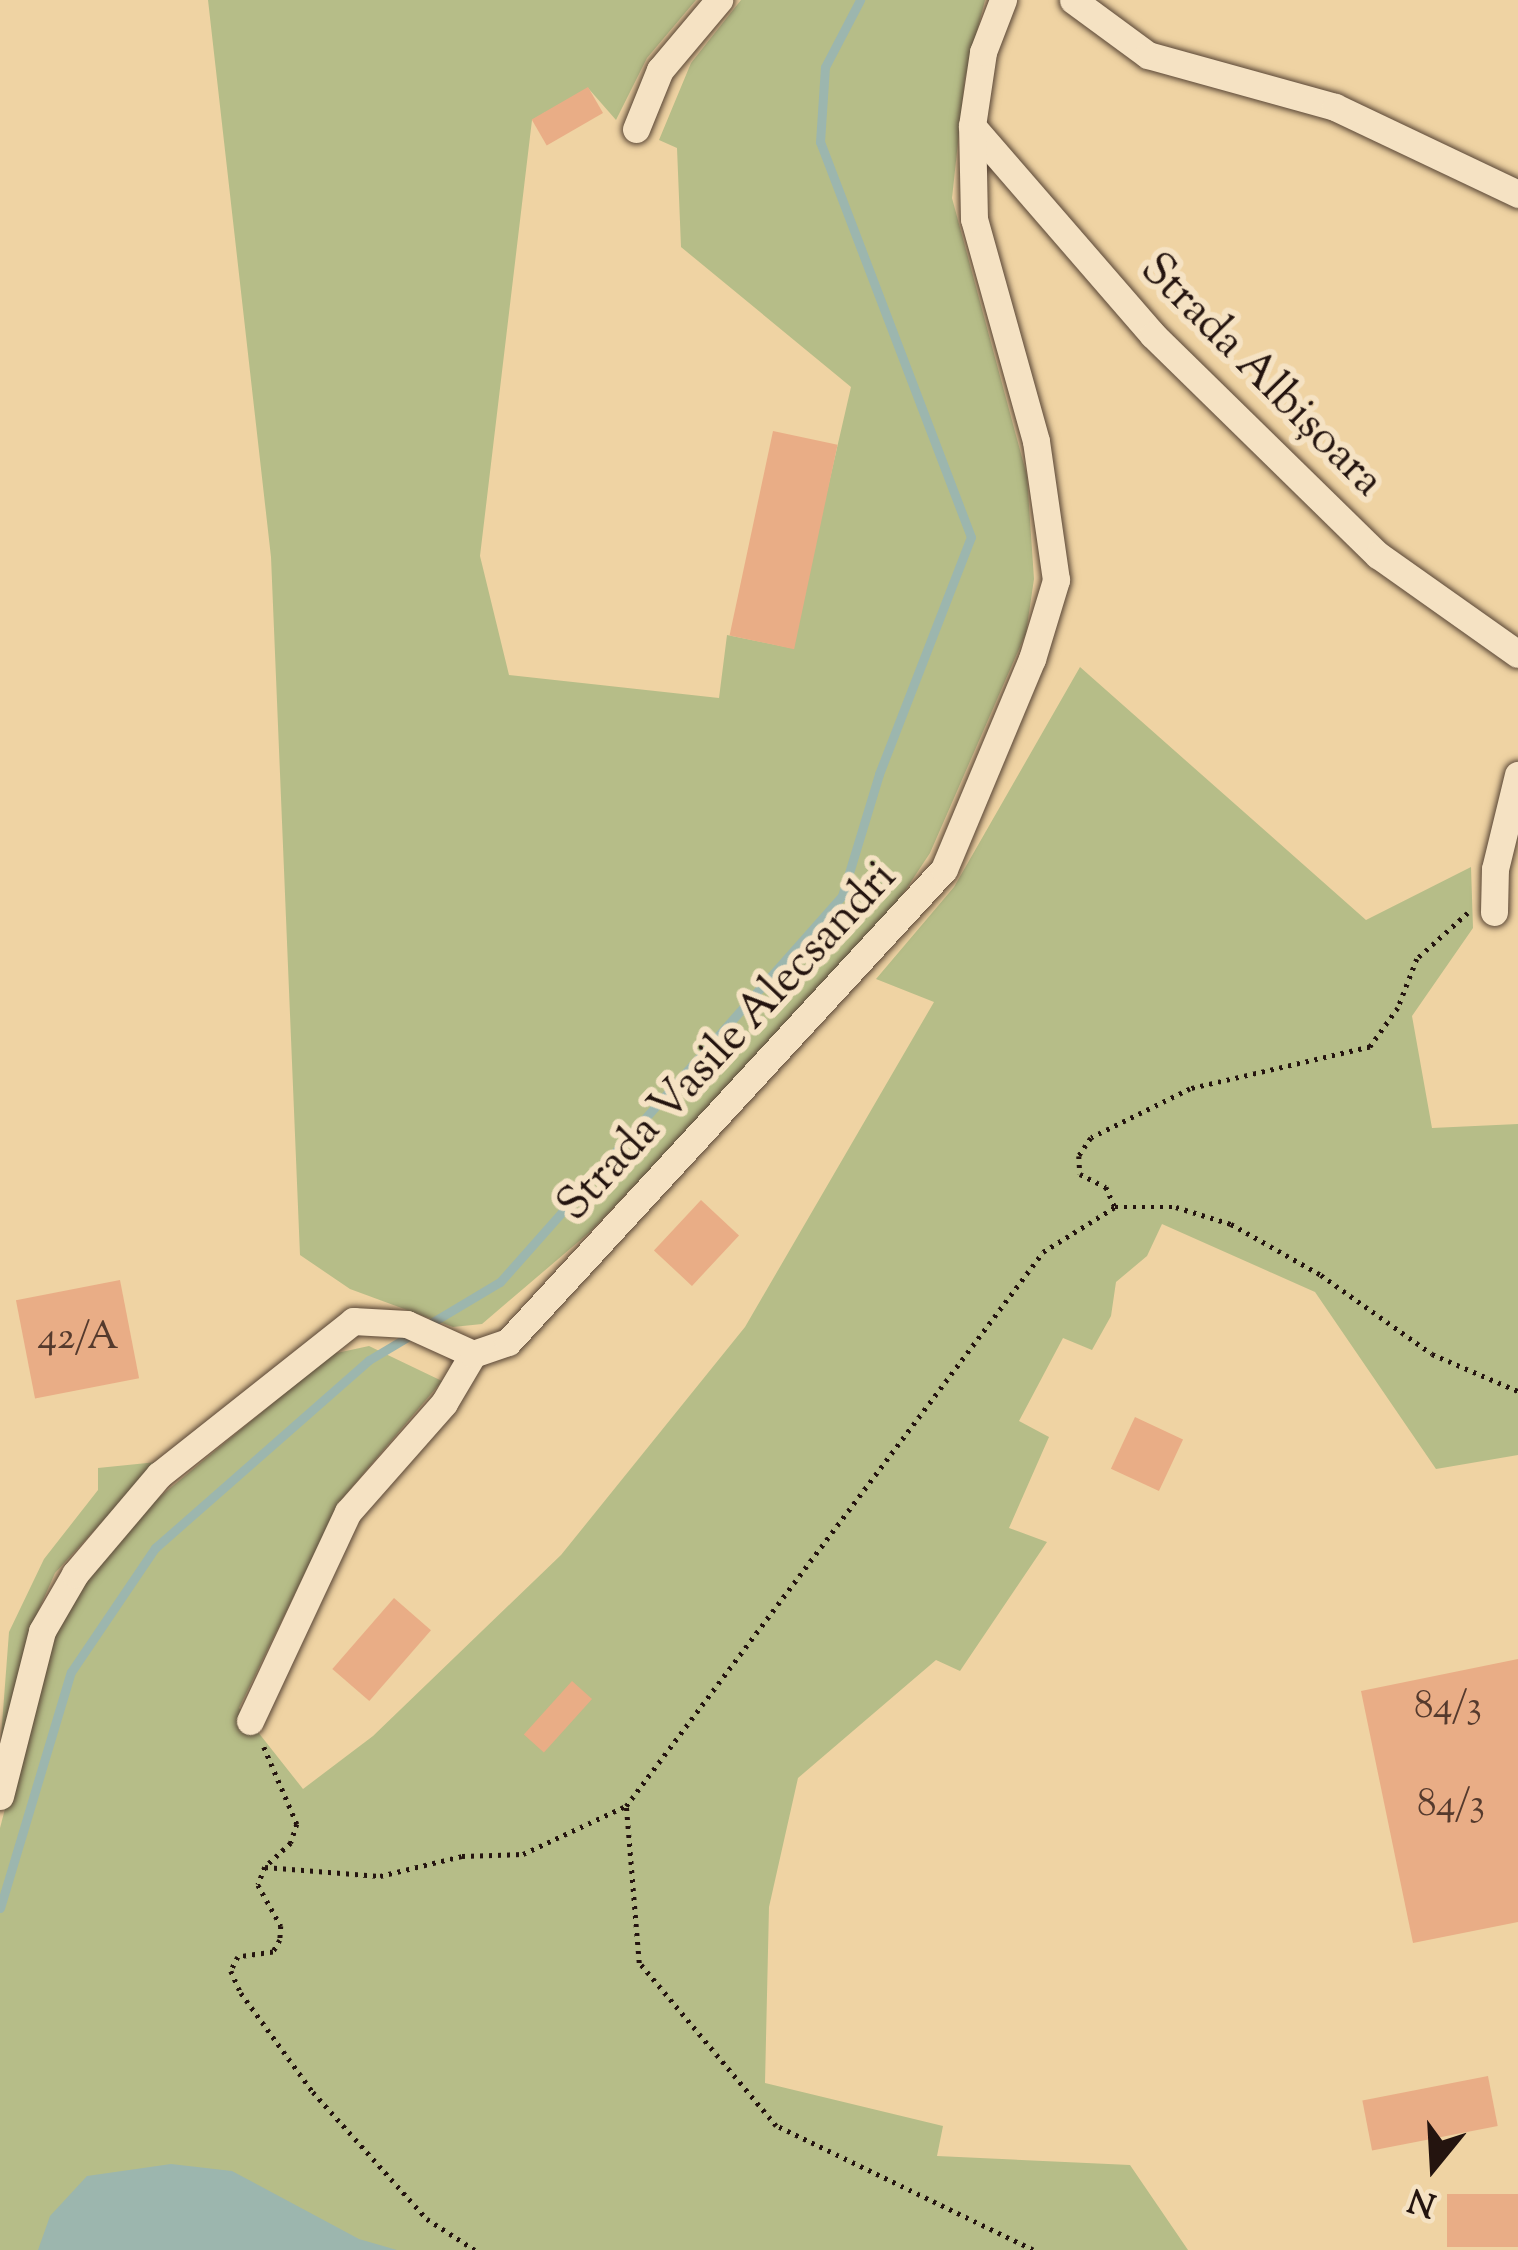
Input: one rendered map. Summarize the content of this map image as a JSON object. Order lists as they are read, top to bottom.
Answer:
{
  "streets": {
    "street": ["Strada Albișoara", "Strada Vasile Alecsandri"]
  },
  "crossings": [
    ["Strada Albișoara", "Strada Vasile Alecsandri"]
  ],
  "house_numbers": ["42/A", "84/3", "84/3"],
  "north": "bottom"
}
